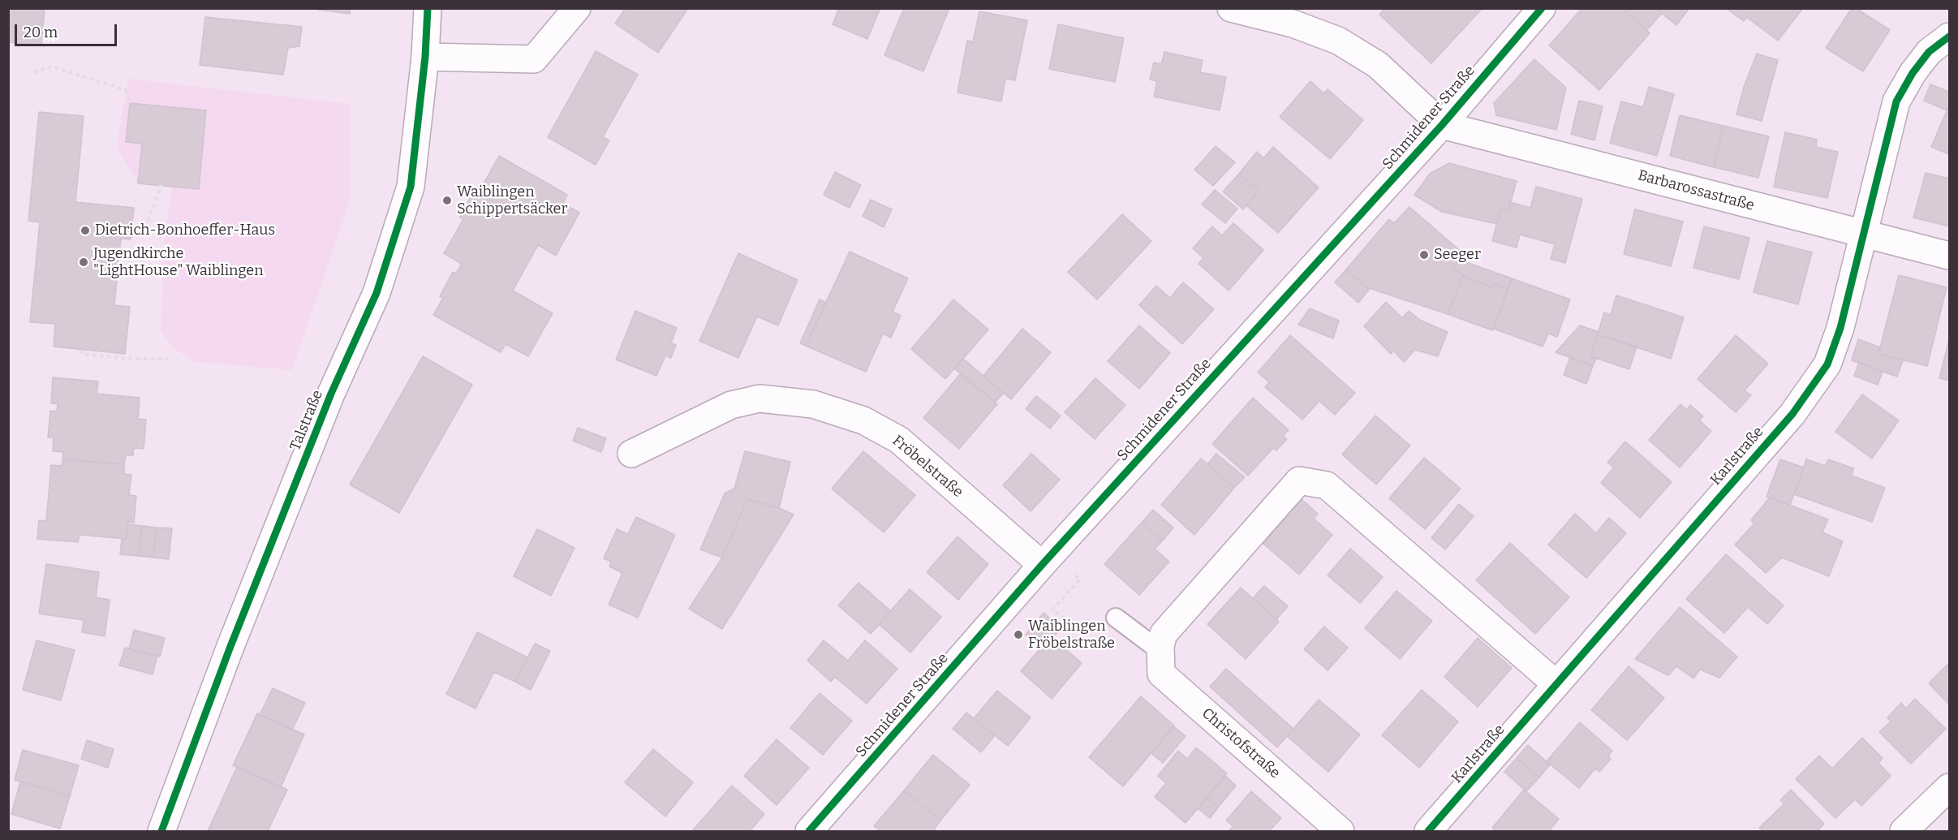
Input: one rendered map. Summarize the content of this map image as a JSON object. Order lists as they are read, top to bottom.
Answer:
{
  "streets": {
    "street": [
      "Schmidener Straße",
      "Barbarossastraße",
      "Talstraße",
      "Karlstraße",
      "Fröbelstraße",
      "Christofstraße"
    ]
  },
  "crossings": [
    ["Schmidener Straße", "Barbarossastraße"],
    ["Schmidener Straße", "Fröbelstraße"],
    ["Barbarossastraße", "Karlstraße"]
  ],
  "places": [
    "Waiblingen Schippertsäcker",
    "Dietrich-Bonhoeffer-Haus",
    "Seeger",
    "Jugendkirche \"LightHouse\" Waiblingen",
    "Waiblingen Fröbelstraße"
  ],
  "scale_bar": "20 m"
}
